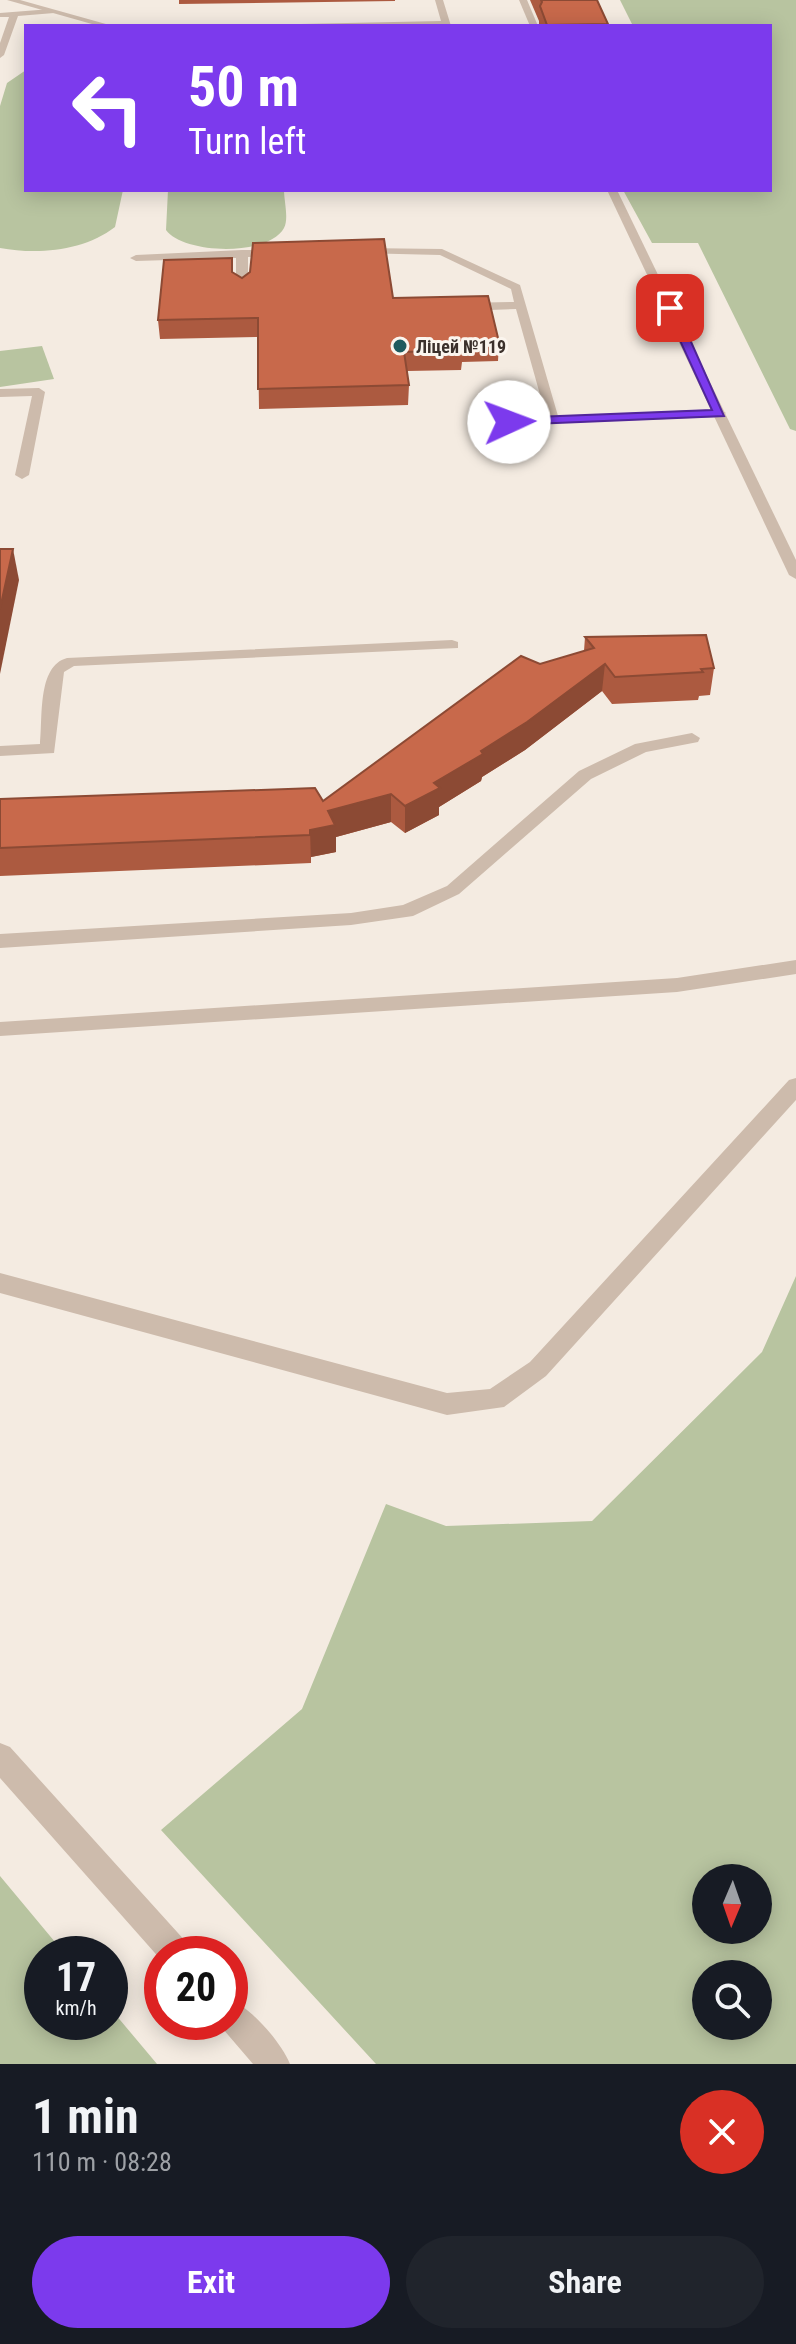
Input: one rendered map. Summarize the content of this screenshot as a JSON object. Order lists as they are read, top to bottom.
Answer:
{
  "places": ["Ліцей №119"],
  "north": "bottom",
  "page": {
    "turn": ["50 m", "Turn left"],
    "speed": "17 km/h",
    "limit": "20",
    "heading": ["1 min", "110 m · 08:28"],
    "buttons": ["Exit", "Share"]
  }
}
